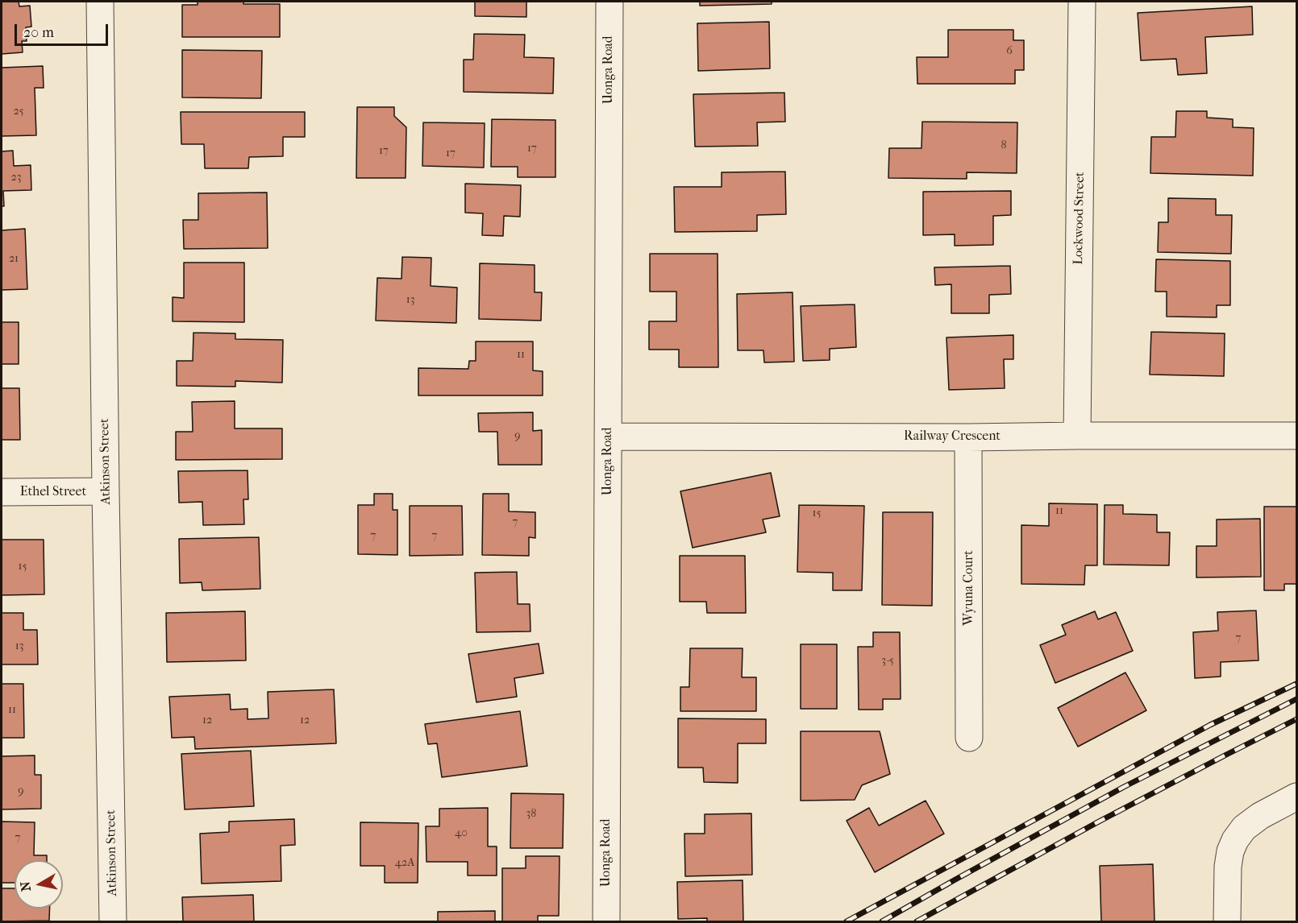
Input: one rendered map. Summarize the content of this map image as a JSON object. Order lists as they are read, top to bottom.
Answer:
{
  "streets": {
    "street": [
      "Uonga Road",
      "Lockwood Street",
      "Railway Crescent",
      "Atkinson Street",
      "Ethel Street",
      "Wyuna Court"
    ]
  },
  "crossings": [
    ["Uonga Road", "Railway Crescent"],
    ["Lockwood Street", "Railway Crescent"],
    ["Railway Crescent", "Wyuna Court"],
    ["Atkinson Street", "Ethel Street"]
  ],
  "house_numbers": [
    "6",
    "25",
    "8",
    "17",
    "17",
    "17",
    "23",
    "21",
    "13",
    "11",
    "9",
    "11",
    "15",
    "7",
    "7",
    "7",
    "15",
    "7",
    "13",
    "3-5",
    "11",
    "12",
    "12",
    "9",
    "38",
    "40",
    "7",
    "42A"
  ],
  "scale_bar": "20 m",
  "north": "left"
}
